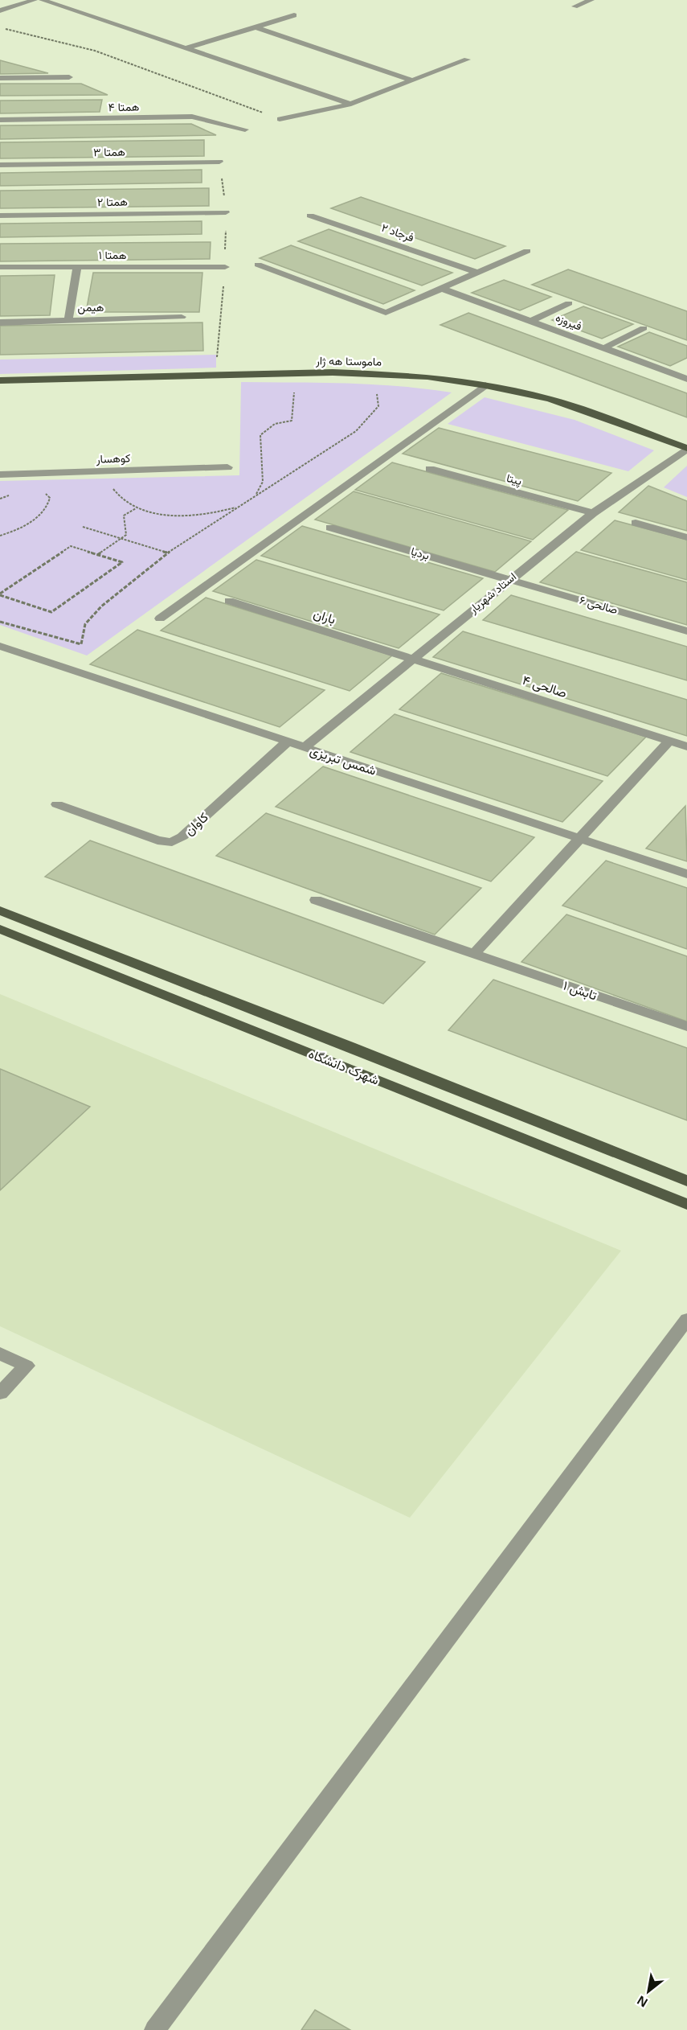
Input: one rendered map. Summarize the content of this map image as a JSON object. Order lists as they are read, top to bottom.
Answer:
{
  "streets": {
    "main road": ["ماموستا هه ژار", "شهرک دانشگاه"],
    "street": [
      "همتا ۴",
      "همتا ۳",
      "همتا ۲",
      "فرجاد ۲",
      "همتا ۱",
      "هیمن",
      "فیروزه",
      "کوهسار",
      "پیتا",
      "بردیا",
      "استاد شهریار",
      "صالحی ۶",
      "باران",
      "صالحی ۴",
      "شمس تبریزی",
      "کاوان",
      "تابش ۱"
    ]
  },
  "crossings": [
    ["ماموستا هه ژار", "استاد شهریار"],
    ["پیتا", "استاد شهریار"],
    ["بردیا", "استاد شهریار"],
    ["بردیا", "صالحی ۶"],
    ["استاد شهریار", "صالحی ۶"],
    ["استاد شهریار", "باران"],
    ["استاد شهریار", "صالحی ۴"],
    ["استاد شهریار", "شمس تبریزی"],
    ["باران", "صالحی ۴"],
    ["شمس تبریزی", "کاوان"]
  ],
  "north": "bottom left"
}
